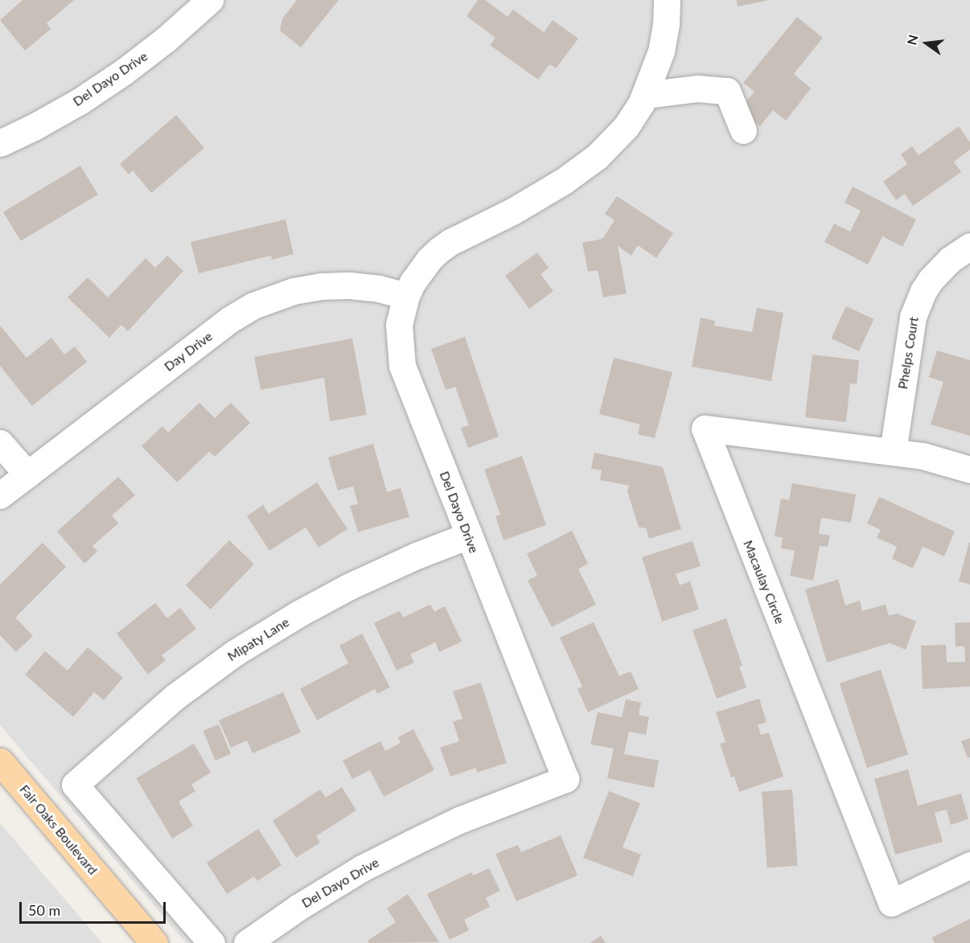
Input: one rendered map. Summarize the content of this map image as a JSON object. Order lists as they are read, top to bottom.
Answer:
{
  "streets": {
    "main road": ["Fair Oaks Boulevard"],
    "street": [
      "Del Dayo Drive",
      "Day Drive",
      "Phelps Court",
      "Macaulay Circle",
      "Mipaty Lane"
    ]
  },
  "crossings": [
    ["Del Dayo Drive", "Day Drive"],
    ["Del Dayo Drive", "Mipaty Lane"],
    ["Phelps Court", "Macaulay Circle"]
  ],
  "scale_bar": "50 m",
  "north": "left"
}
